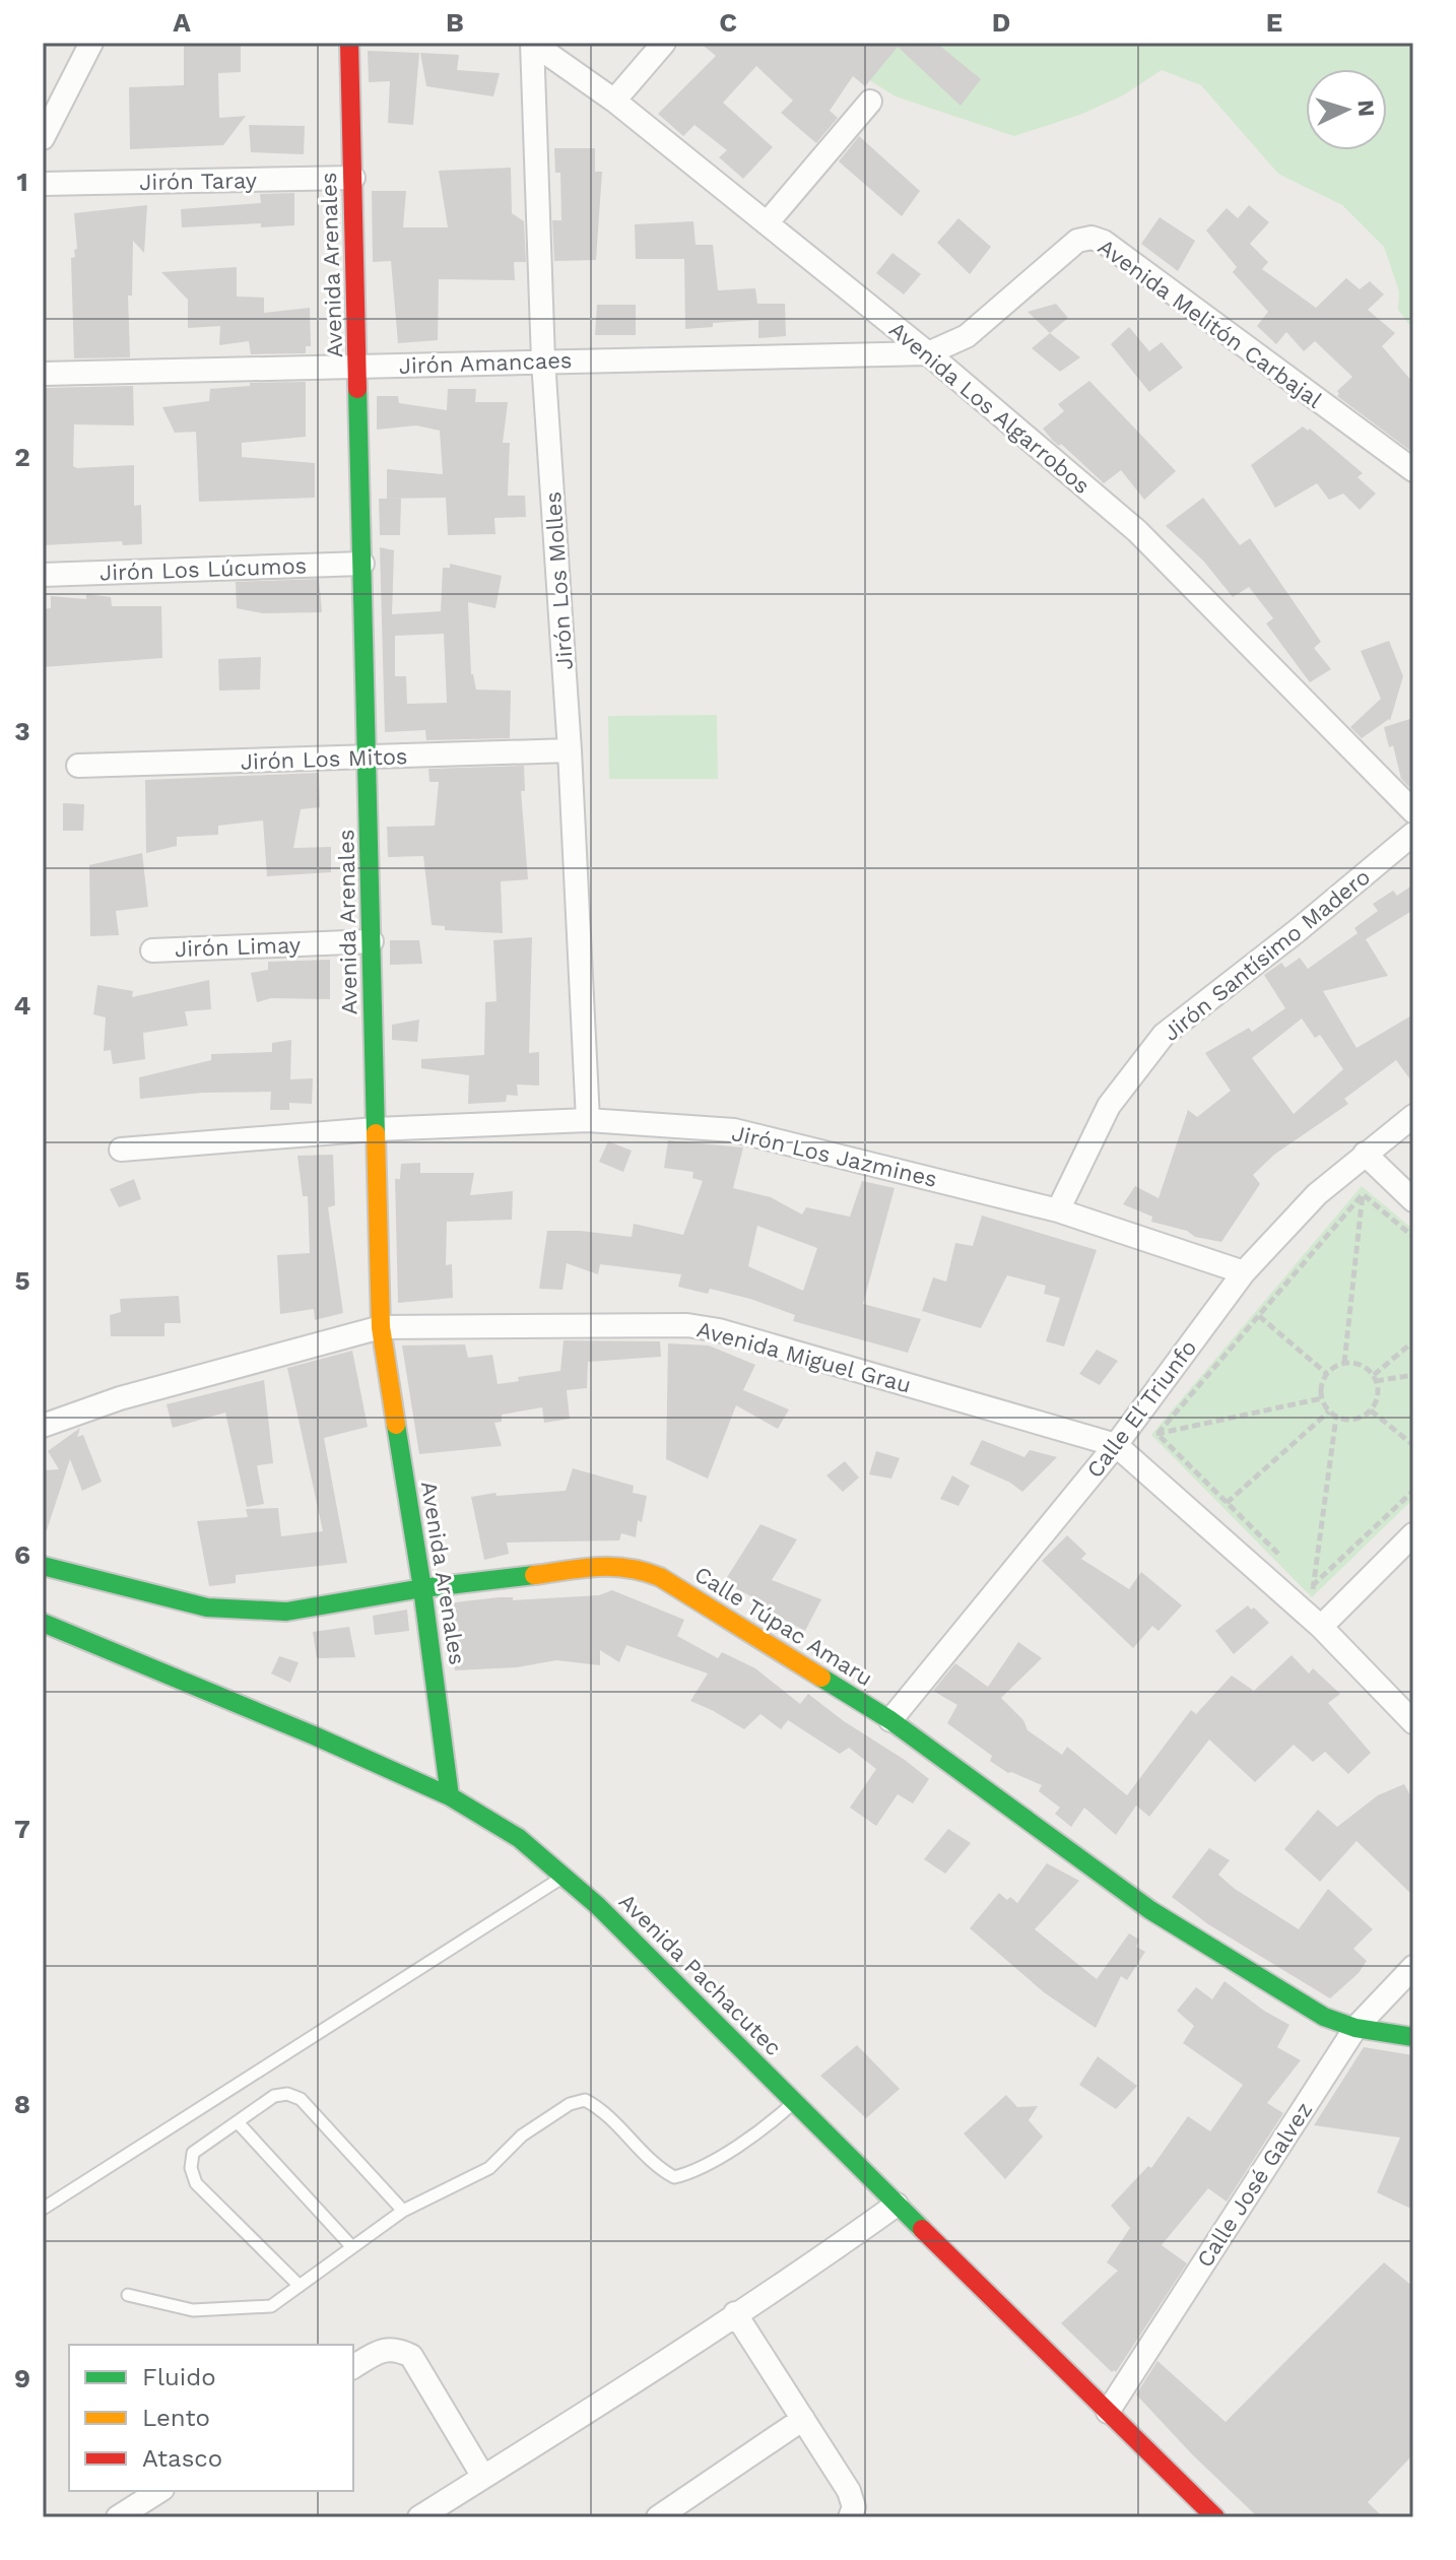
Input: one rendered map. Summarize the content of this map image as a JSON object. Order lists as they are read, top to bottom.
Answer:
{
  "streets": {
    "street": [
      "Jirón Taray",
      "Avenida Arenales",
      "Avenida Melitón Carbajal",
      "Jirón Amancaes",
      "Avenida Los Algarrobos",
      "Jirón Los Lúcumos",
      "Jirón Los Molles",
      "Jirón Los Mitos",
      "Jirón Limay",
      "Jirón Santísimo Madero",
      "Jirón Los Jazmines",
      "Avenida Miguel Grau",
      "Calle El Triunfo",
      "Calle Túpac Amaru",
      "Avenida Pachacutec",
      "Calle José Galvez"
    ]
  },
  "crossings": [
    ["Jirón Taray", "Avenida Arenales"],
    ["Avenida Arenales", "Jirón Amancaes"],
    ["Avenida Arenales", "Jirón Los Lúcumos"],
    ["Avenida Arenales", "Jirón Los Mitos"],
    ["Avenida Arenales", "Jirón Limay"],
    ["Avenida Arenales", "Jirón Los Jazmines"],
    ["Avenida Arenales", "Avenida Miguel Grau"],
    ["Avenida Arenales", "Calle Túpac Amaru"],
    ["Avenida Arenales", "Avenida Pachacutec"],
    ["Avenida Melitón Carbajal", "Jirón Amancaes"],
    ["Avenida Melitón Carbajal", "Avenida Los Algarrobos"],
    ["Jirón Amancaes", "Avenida Los Algarrobos"],
    ["Jirón Amancaes", "Jirón Los Molles"],
    ["Avenida Los Algarrobos", "Jirón Los Molles"],
    ["Jirón Los Molles", "Jirón Los Mitos"],
    ["Jirón Los Molles", "Jirón Los Jazmines"],
    ["Jirón Santísimo Madero", "Jirón Los Jazmines"],
    ["Jirón Los Jazmines", "Calle El Triunfo"],
    ["Avenida Miguel Grau", "Calle El Triunfo"],
    ["Calle El Triunfo", "Calle Túpac Amaru"],
    ["Calle Túpac Amaru", "Calle José Galvez"],
    ["Avenida Pachacutec", "Calle José Galvez"]
  ],
  "legend": ["Fluido", "Lento", "Atasco"],
  "north": "right",
  "grid": {
    "columns": [
      "A",
      "B",
      "C",
      "D",
      "E"
    ],
    "rows": [
      "1",
      "2",
      "3",
      "4",
      "5",
      "6",
      "7",
      "8",
      "9"
    ]
  }
}
